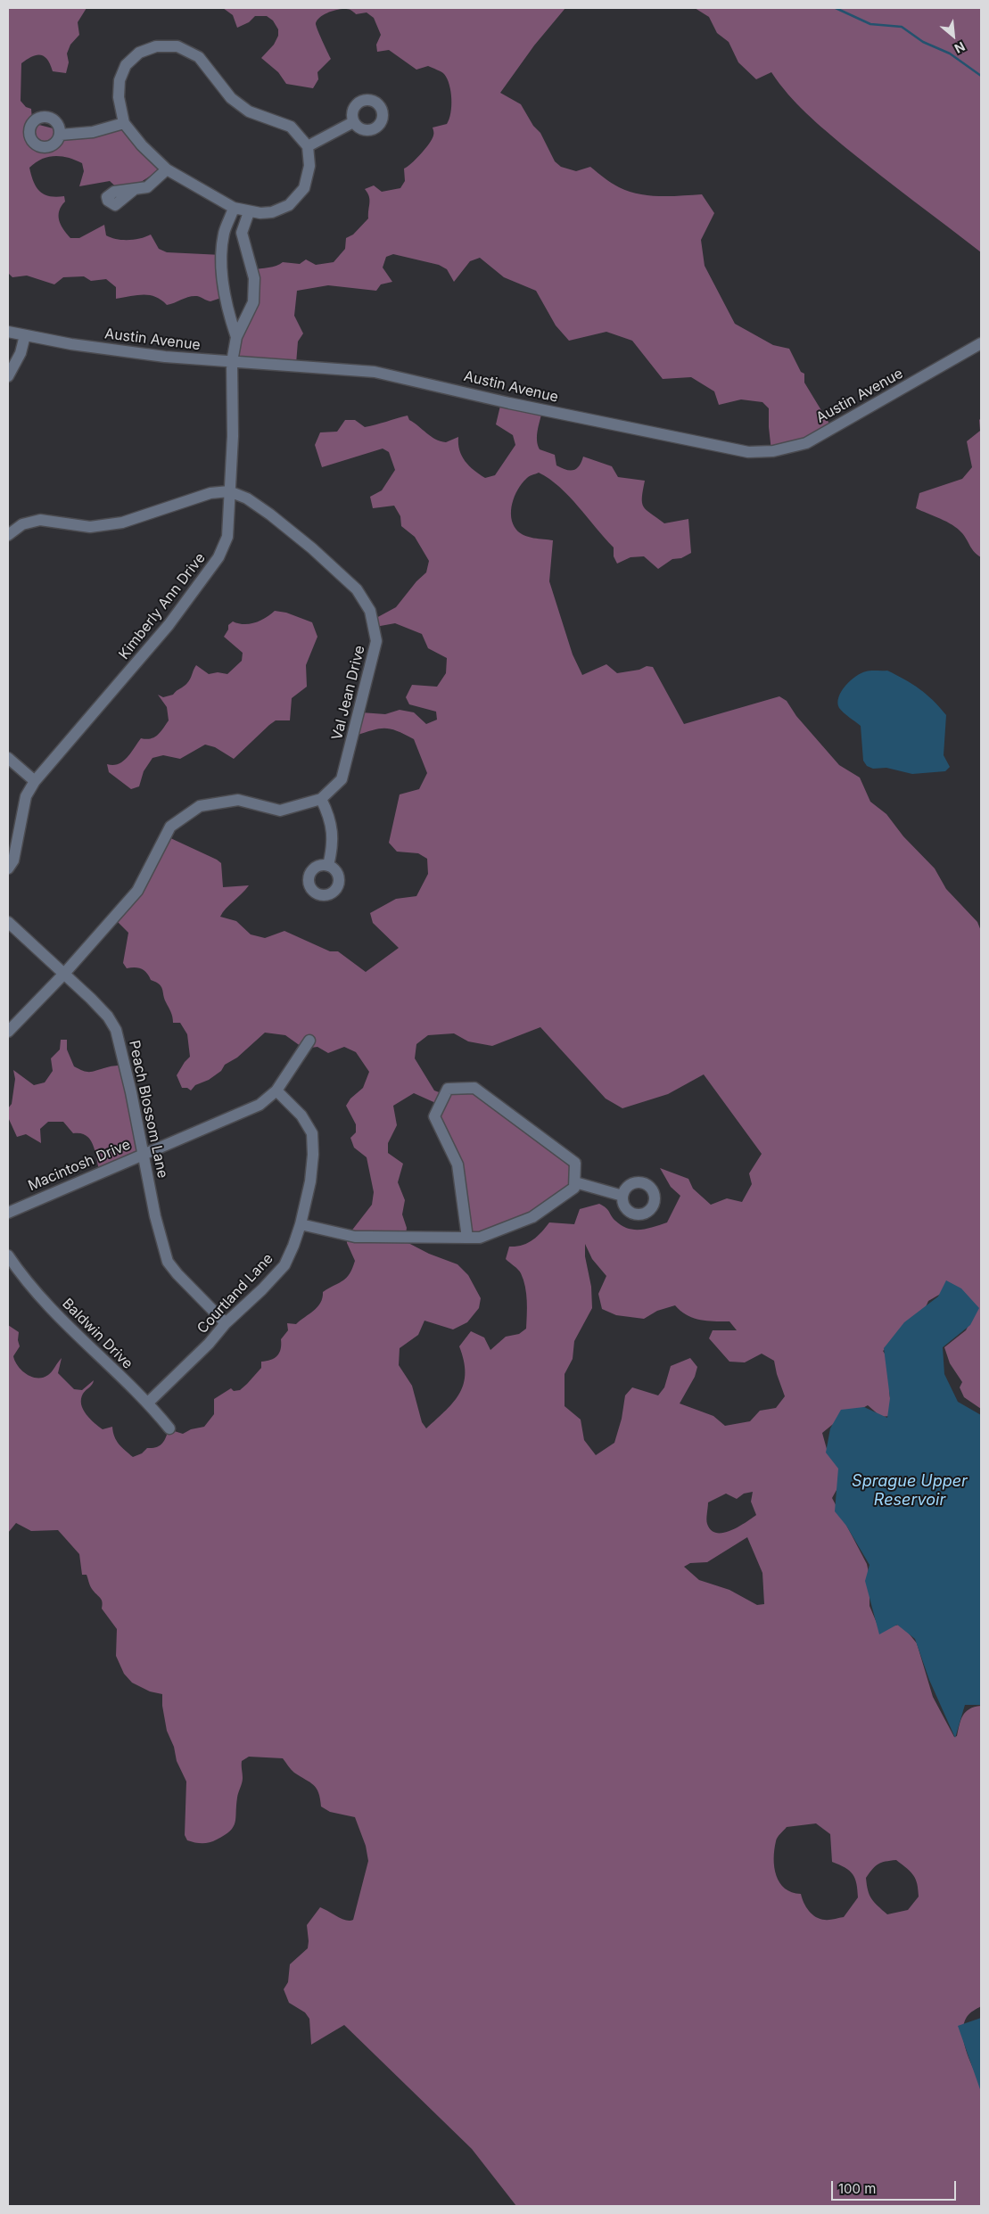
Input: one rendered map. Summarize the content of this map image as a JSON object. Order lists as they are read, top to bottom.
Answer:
{
  "streets": {
    "street": [
      "Austin Avenue",
      "Kimberly Ann Drive",
      "Val Jean Drive",
      "Peach Blossom Lane",
      "Macintosh Drive",
      "Courtland Lane",
      "Baldwin Drive"
    ]
  },
  "crossings": [
    ["Austin Avenue", "Kimberly Ann Drive"],
    ["Kimberly Ann Drive", "Val Jean Drive"],
    ["Val Jean Drive", "Peach Blossom Lane"],
    ["Peach Blossom Lane", "Macintosh Drive"],
    ["Peach Blossom Lane", "Courtland Lane"],
    ["Macintosh Drive", "Courtland Lane"],
    ["Courtland Lane", "Baldwin Drive"]
  ],
  "water": ["Sprague Upper Reservoir"],
  "scale_bar": "100 m",
  "north": "bottom right"
}
